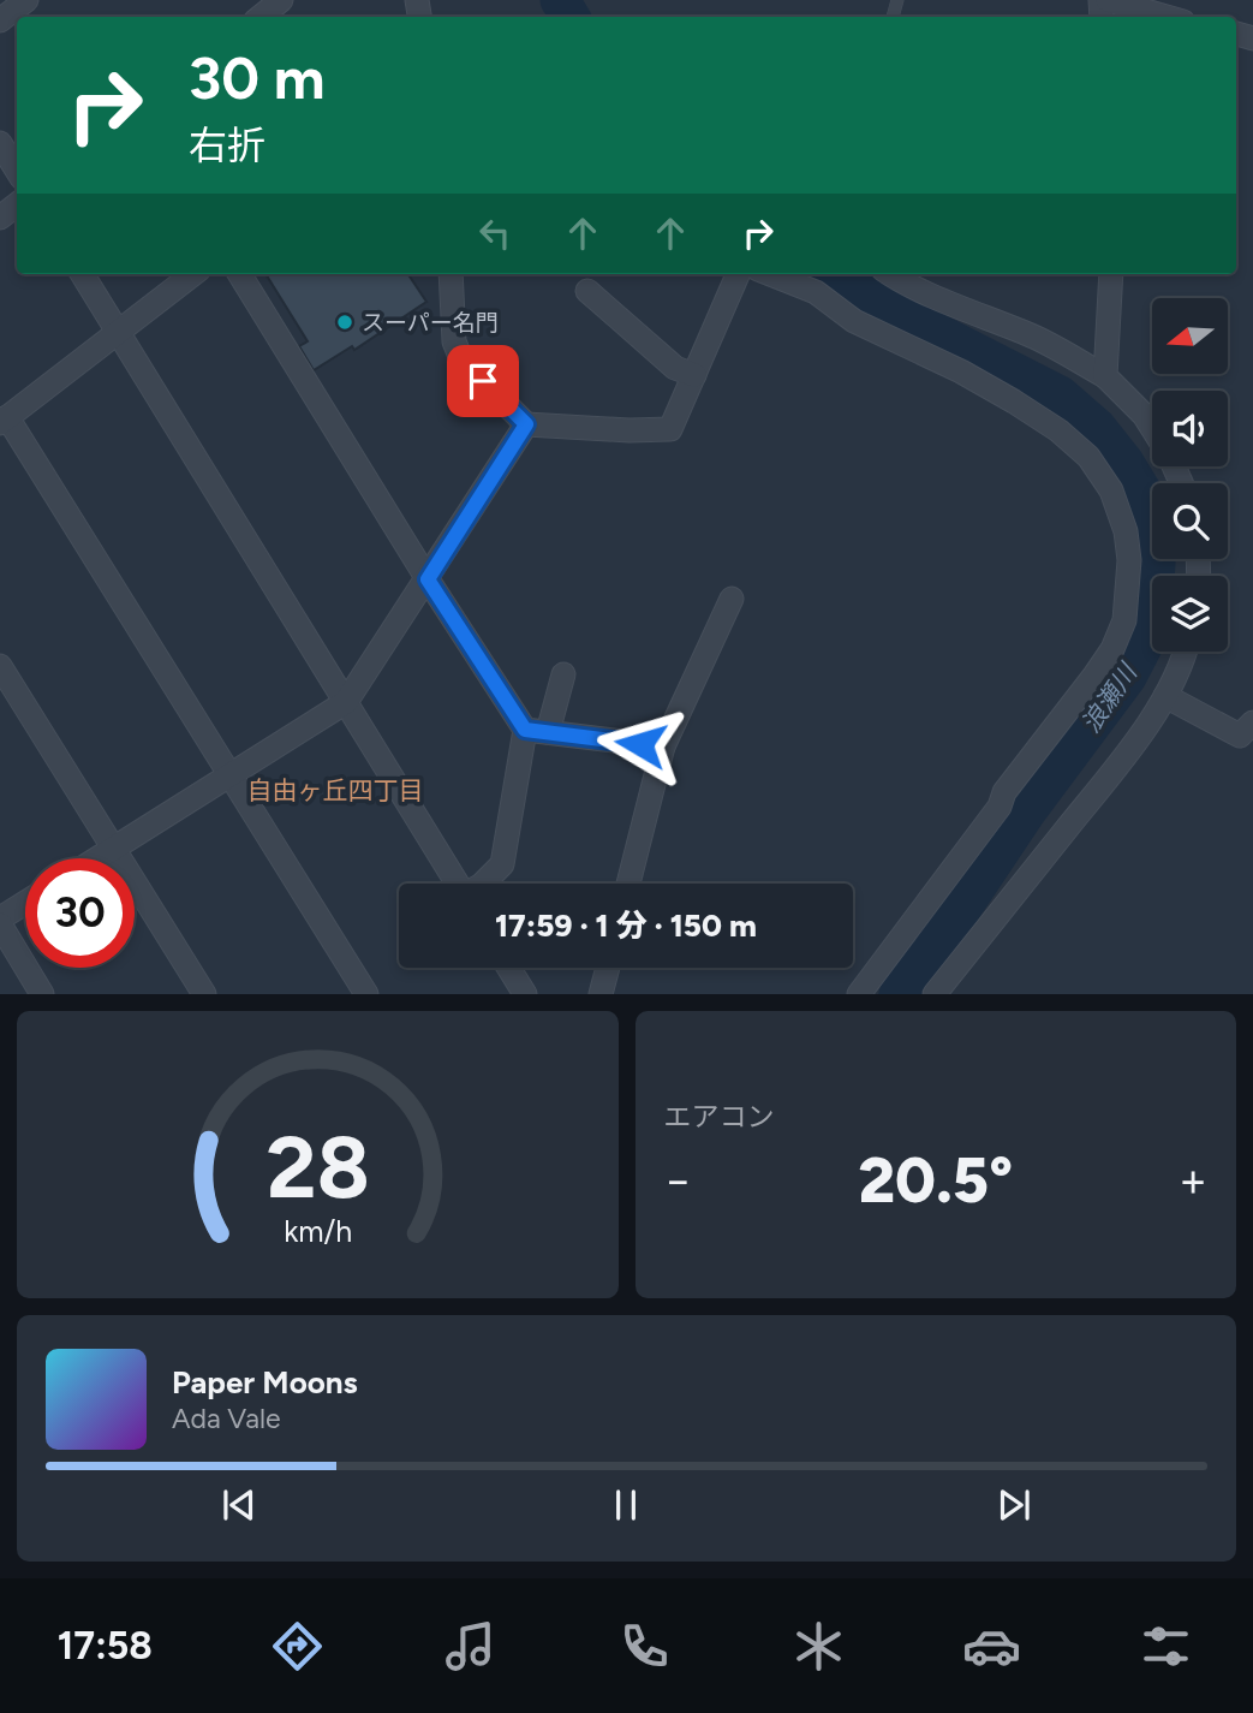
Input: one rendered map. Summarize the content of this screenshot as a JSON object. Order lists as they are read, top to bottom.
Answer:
{
  "districts": ["自由ヶ丘四丁目"],
  "water": ["浪瀬川"],
  "places": ["スーパー名門"],
  "north": "left",
  "page": {
    "turn": ["30 m", "右折"],
    "limit": "30",
    "trip": "17:59 · 1 分 · 150 m",
    "tile": "エアコン",
    "heat": ["−", "20.5°", "+"],
    "song": ["Paper Moons", "Ada Vale"],
    "tabs": "17:58",
    "gauge": ["28", "km/h"]
  }
}
